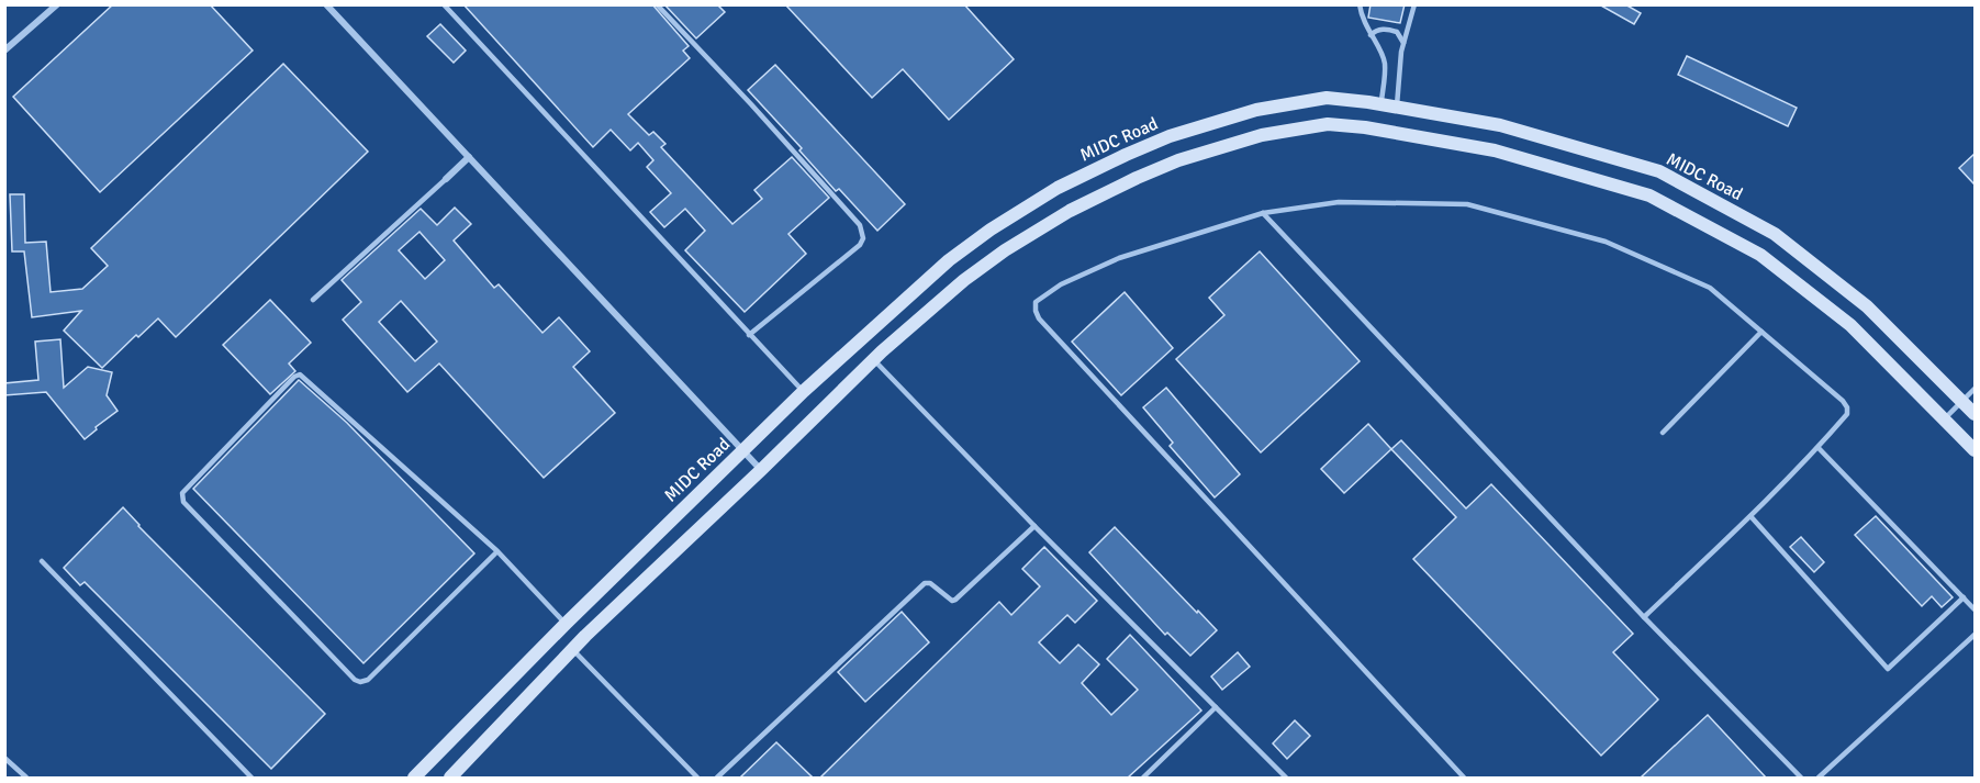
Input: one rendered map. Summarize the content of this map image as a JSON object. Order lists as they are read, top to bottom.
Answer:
{
  "streets": {
    "main road": ["MIDC Road"]
  }
}
